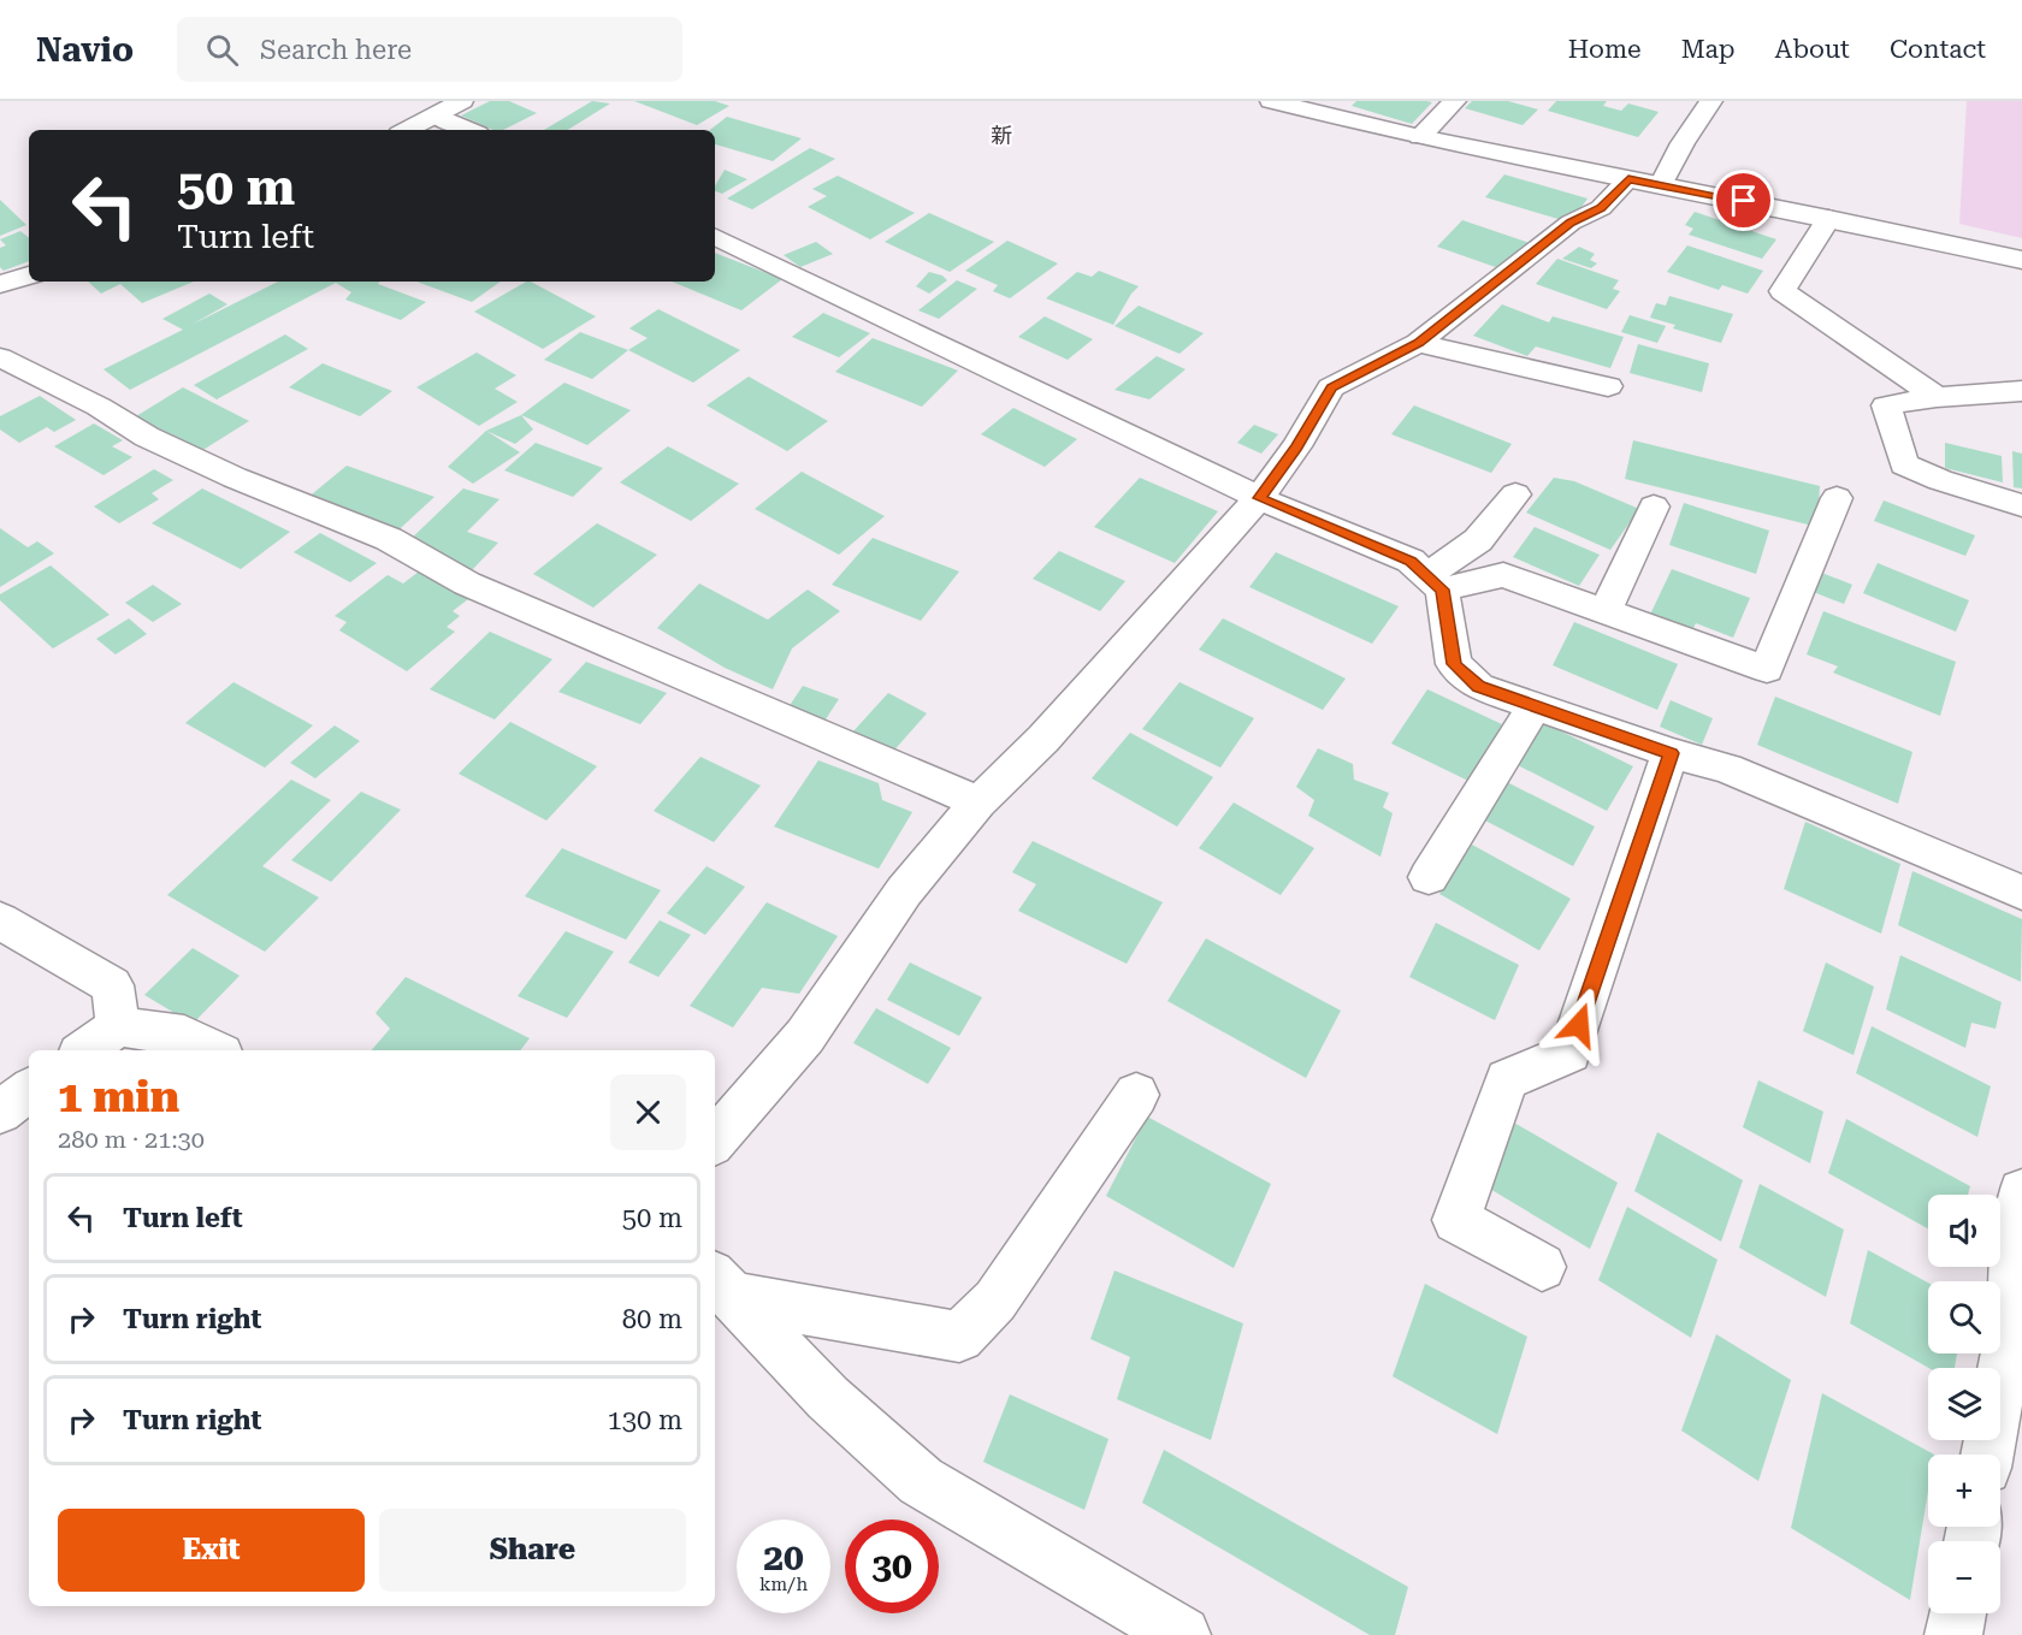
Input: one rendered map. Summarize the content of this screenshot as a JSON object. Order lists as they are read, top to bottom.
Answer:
{
  "districts": ["新"],
  "page": {
    "header": "Navio",
    "search": "Search here",
    "nav": [
      "Home",
      "Map",
      "About",
      "Contact"
    ],
    "turn": ["50 m", "Turn left"],
    "heading": ["1 min", "280 m · 21:30"],
    "list": [
      {
        "name": "Turn left",
        "value": "50 m"
      },
      {
        "name": "Turn right",
        "value": "80 m"
      },
      {
        "name": "Turn right",
        "value": "130 m"
      }
    ],
    "map_buttons": ["+", "−"],
    "buttons": ["Exit", "Share"],
    "speed": "20 km/h",
    "limit": "30"
  }
}
